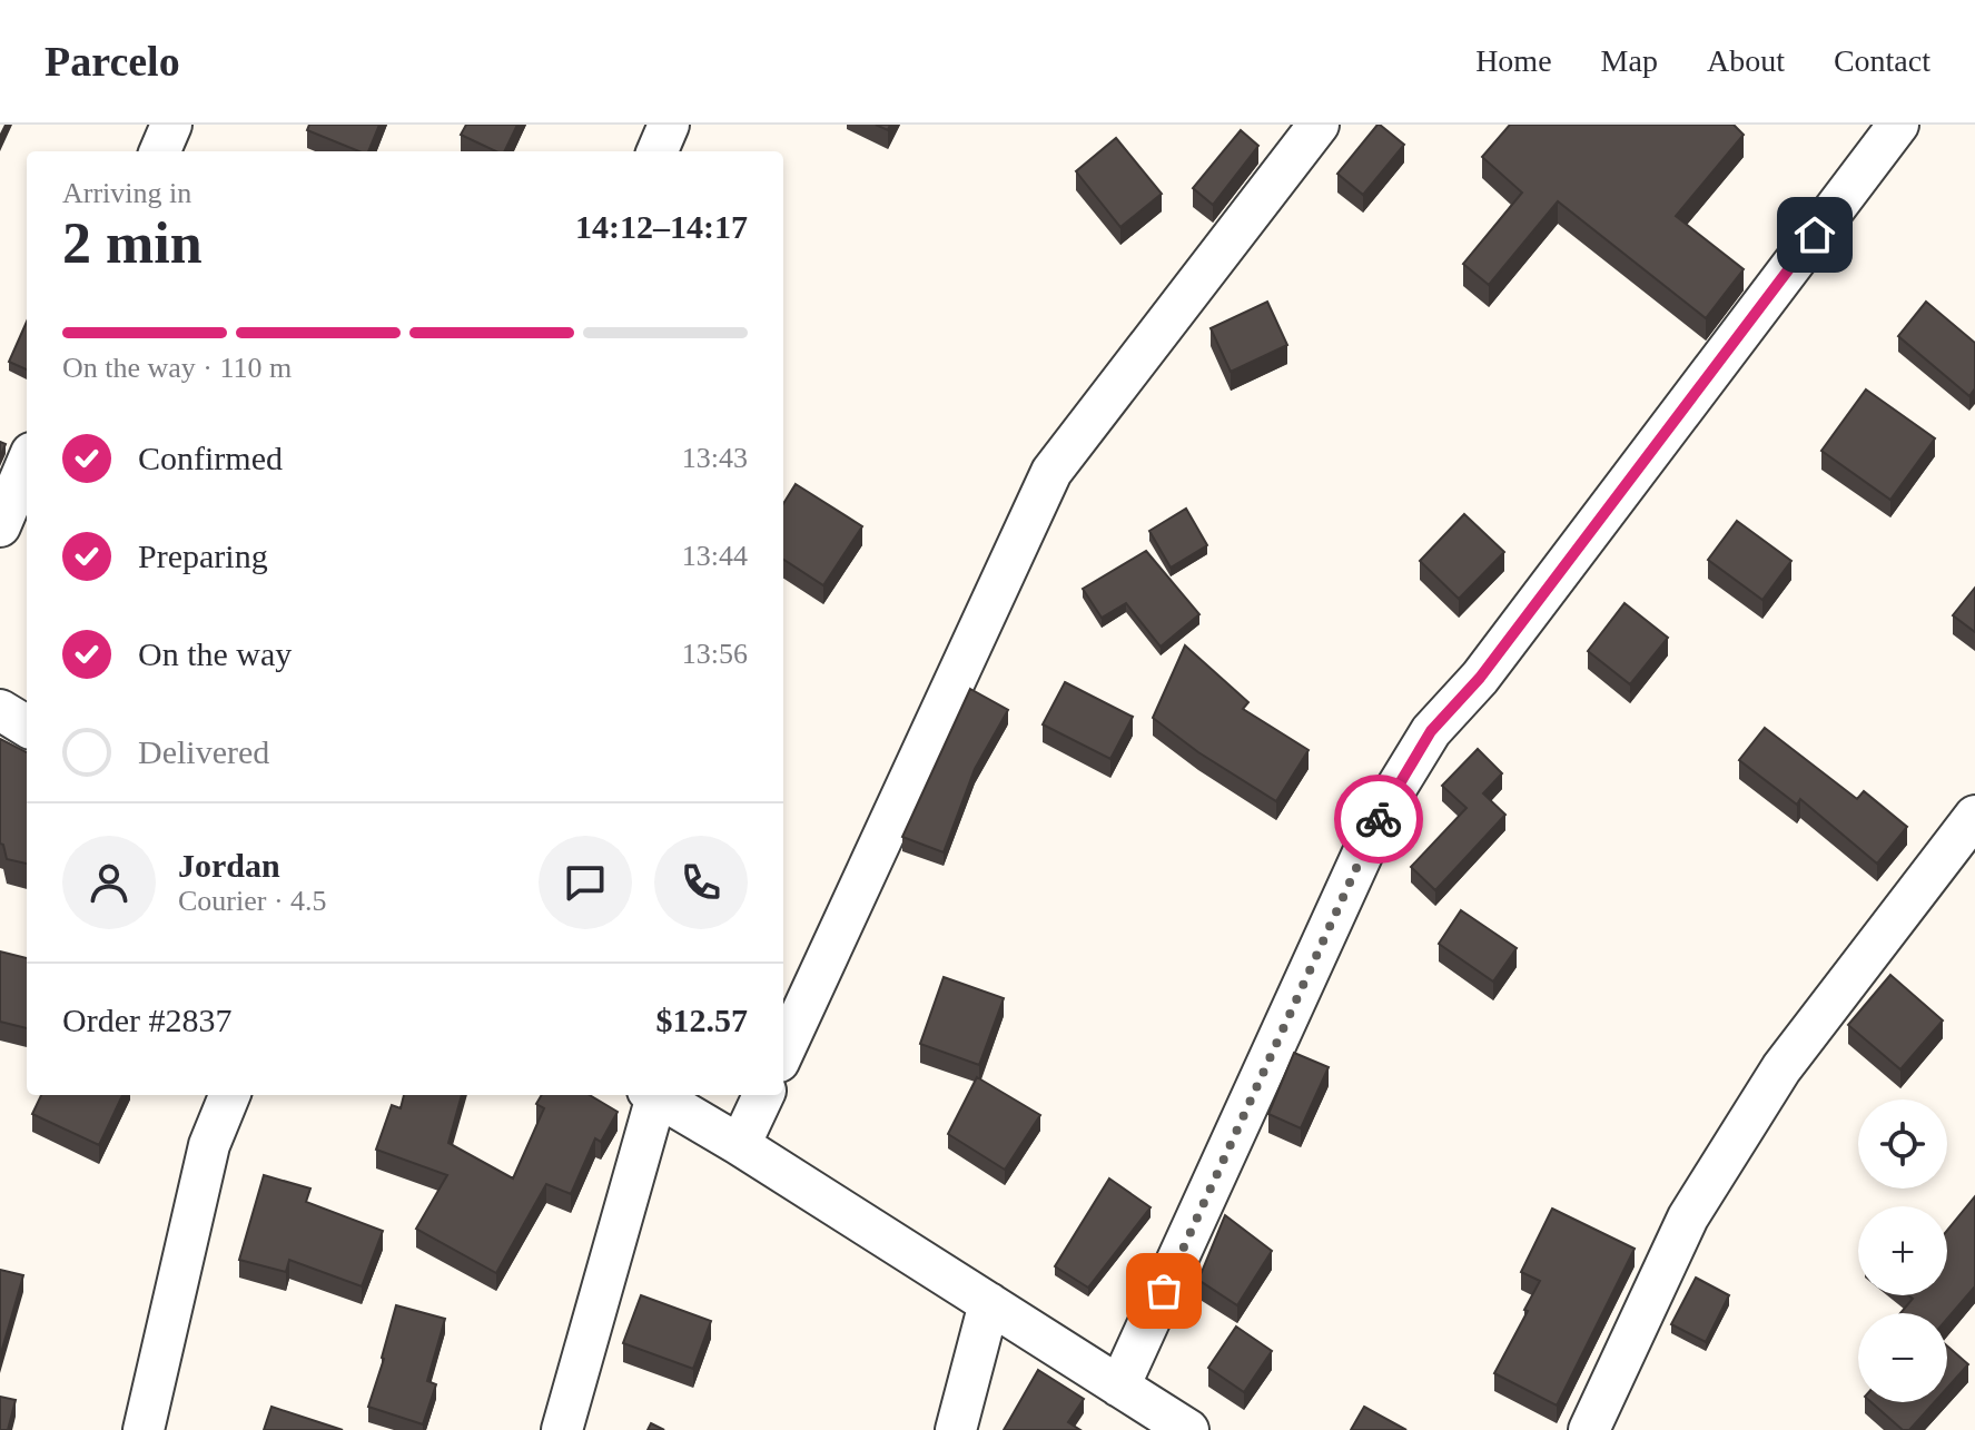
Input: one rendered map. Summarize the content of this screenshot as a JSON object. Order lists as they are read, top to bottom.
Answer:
{
  "page": {
    "header": "Parcelo",
    "nav": [
      "Home",
      "Map",
      "About",
      "Contact"
    ],
    "heading": ["2 min", "Arriving in", "14:12–14:17"],
    "panel": [
      "Jordan",
      "Courier · 4.5",
      "Order #2837",
      "$12.57"
    ],
    "bar": "On the way · 110 m",
    "list": [
      ["Confirmed", "13:43"],
      ["Preparing", "13:44"],
      ["On the way", "13:56"],
      "Delivered"
    ],
    "map_buttons": ["+", "−"]
  }
}
